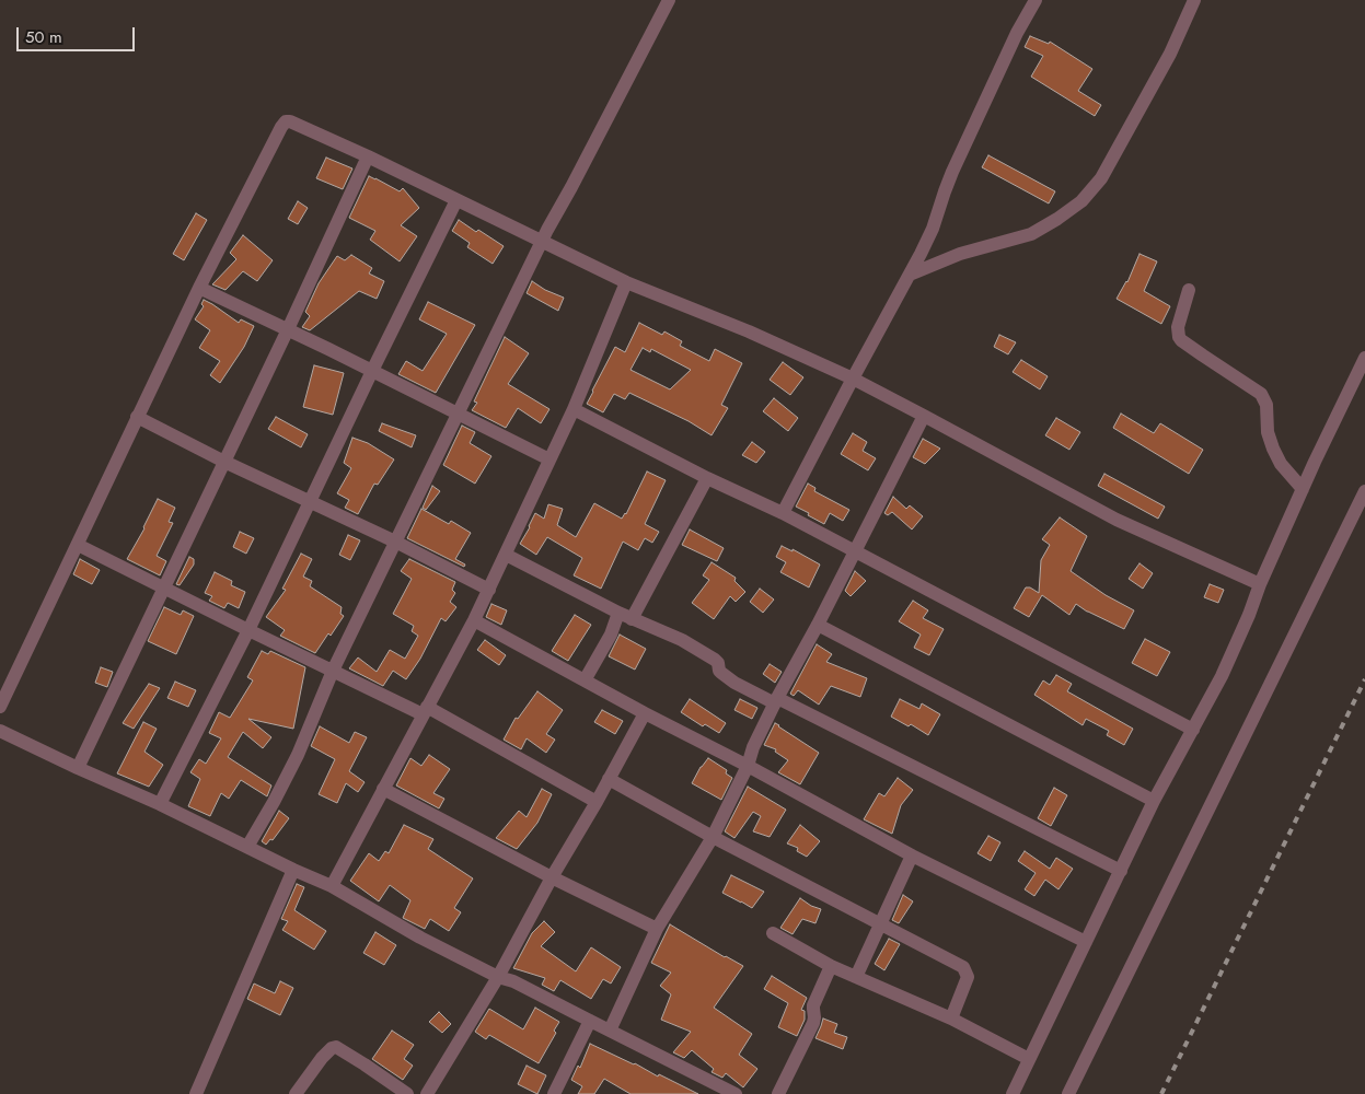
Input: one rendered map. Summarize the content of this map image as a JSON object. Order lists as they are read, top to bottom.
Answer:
{
  "scale_bar": "50 m"
}
